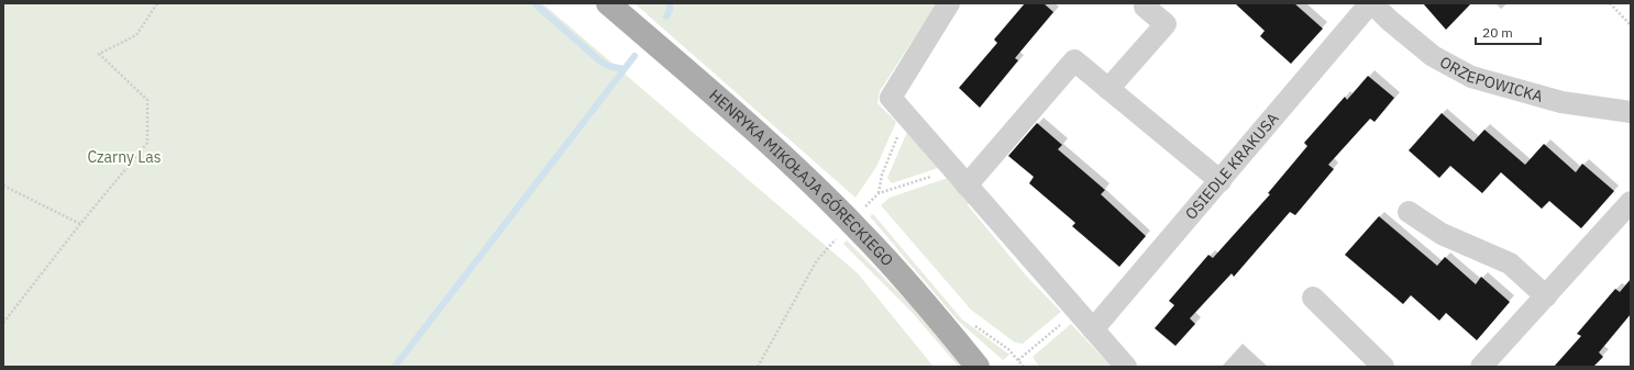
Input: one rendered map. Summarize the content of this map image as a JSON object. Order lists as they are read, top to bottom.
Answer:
{
  "streets": {
    "main road": ["HENRYKA MIKOŁAJA GÓRECKIEGO"],
    "street": ["ORZEPOWICKA", "OSIEDLE KRAKUSA"]
  },
  "crossings": [
    ["ORZEPOWICKA", "OSIEDLE KRAKUSA"]
  ],
  "parks": ["Czarny Las"],
  "scale_bar": "20 m"
}
